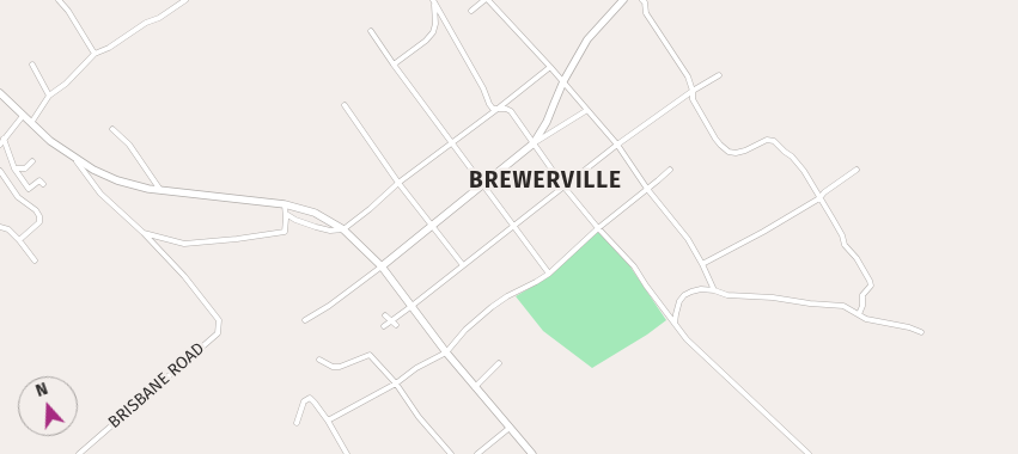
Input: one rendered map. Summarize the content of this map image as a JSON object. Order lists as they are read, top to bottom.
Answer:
{
  "streets": {
    "street": ["BRISBANE ROAD"]
  },
  "districts": ["BREWERVILLE"],
  "north": "top"
}
